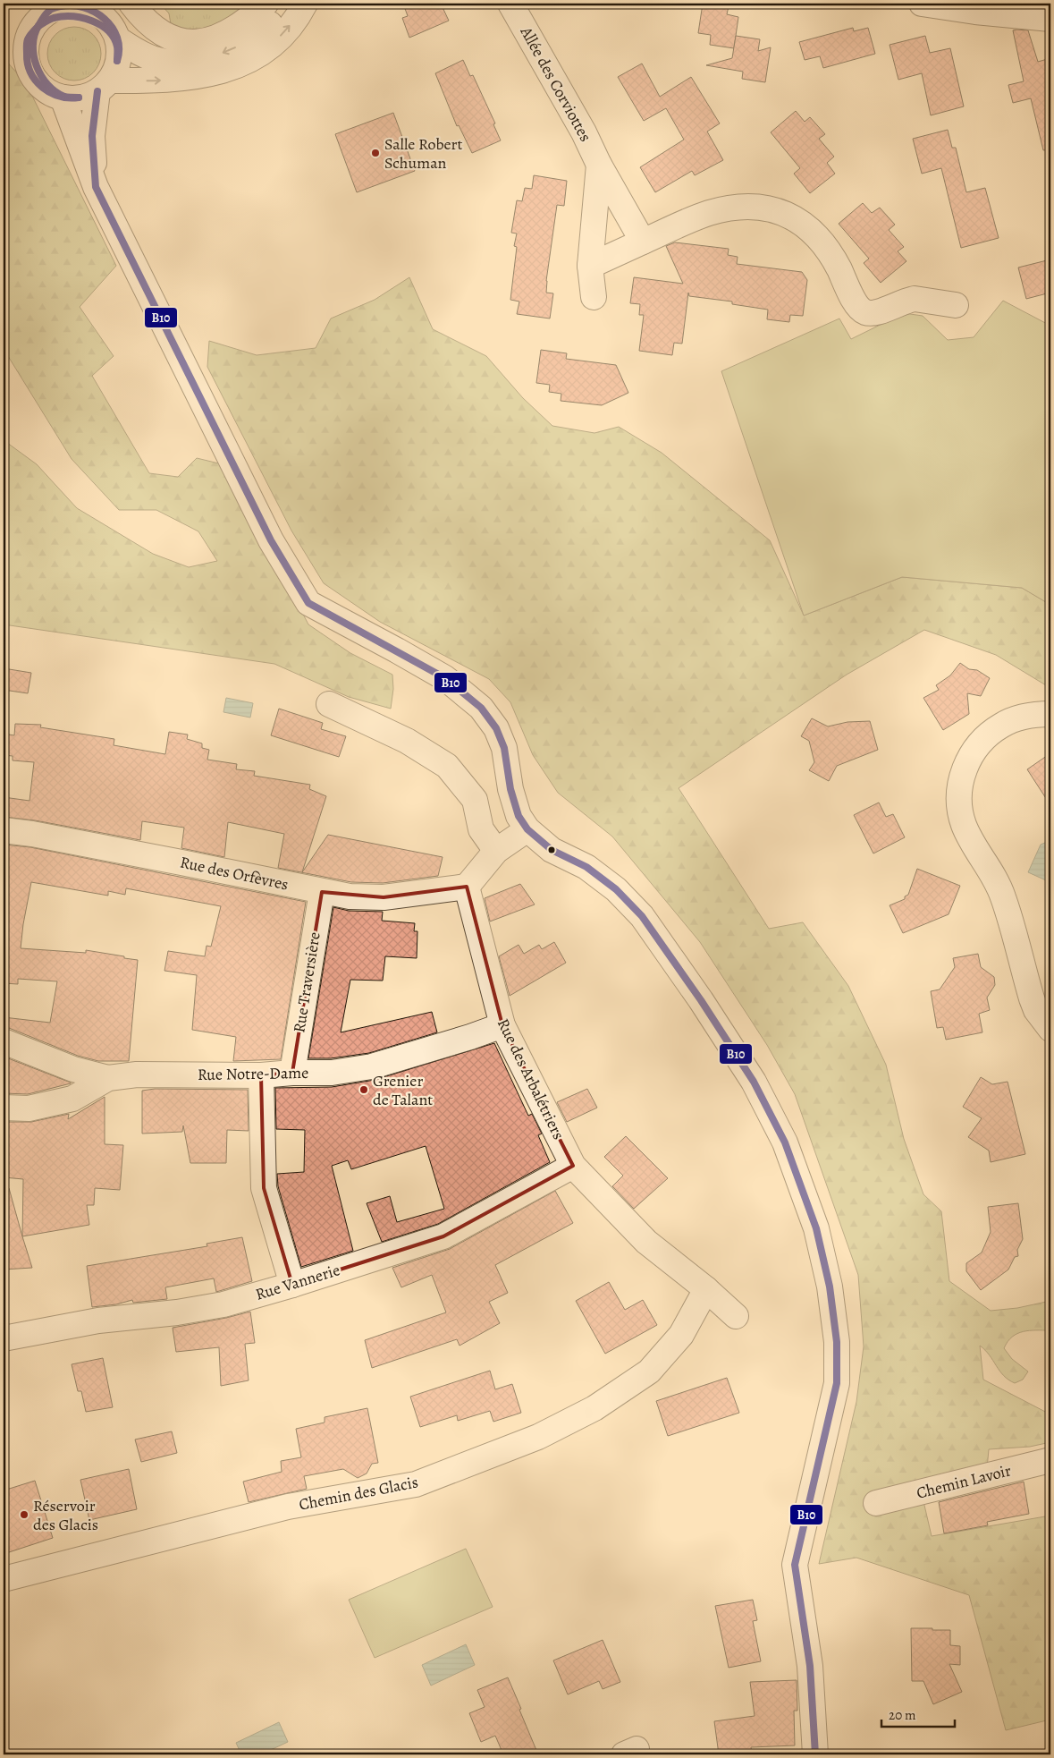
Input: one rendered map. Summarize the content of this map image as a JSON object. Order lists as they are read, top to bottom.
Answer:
{
  "streets": {
    "street": [
      "Allée des Corviottes",
      "Rue des Orfèvres",
      "Rue Traversière",
      "Rue Notre-Dame",
      "Rue des Arbalétriers",
      "Rue Vannerie",
      "Chemin Lavoir",
      "Chemin des Glacis"
    ]
  },
  "crossings": [
    ["Rue des Orfèvres", "Rue Traversière"],
    ["Rue des Orfèvres", "Rue des Arbalétriers"],
    ["Rue Traversière", "Rue Notre-Dame"],
    ["Rue Notre-Dame", "Rue des Arbalétriers"],
    ["Rue des Arbalétriers", "Rue Vannerie"],
    ["Rue des Arbalétriers", "Chemin des Glacis"]
  ],
  "places": ["Salle Robert Schuman", "Grenier de Talant", "Réservoir des Glacis"],
  "lines": ["transit line B10"],
  "scale_bar": "20 m"
}
